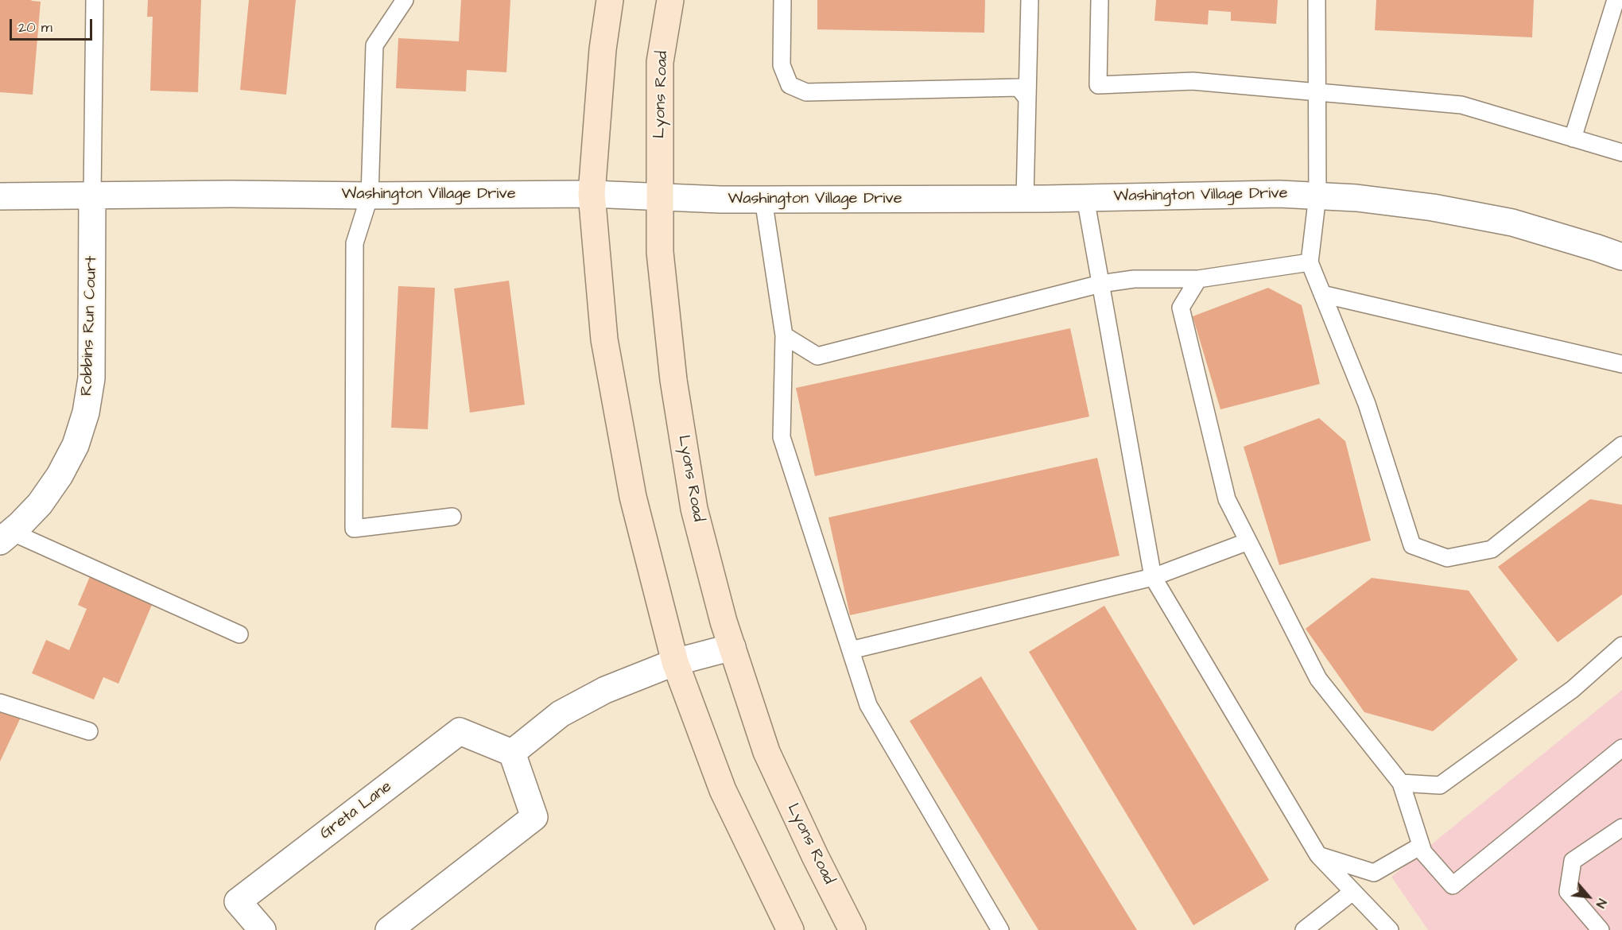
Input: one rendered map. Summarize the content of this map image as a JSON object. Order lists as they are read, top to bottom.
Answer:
{
  "streets": {
    "main road": ["Lyons Road"],
    "street": ["Washington Village Drive", "Robbins Run Court", "Greta Lane"]
  },
  "crossings": [
    ["Lyons Road", "Washington Village Drive"],
    ["Washington Village Drive", "Robbins Run Court"]
  ],
  "scale_bar": "20 m",
  "north": "bottom right"
}
